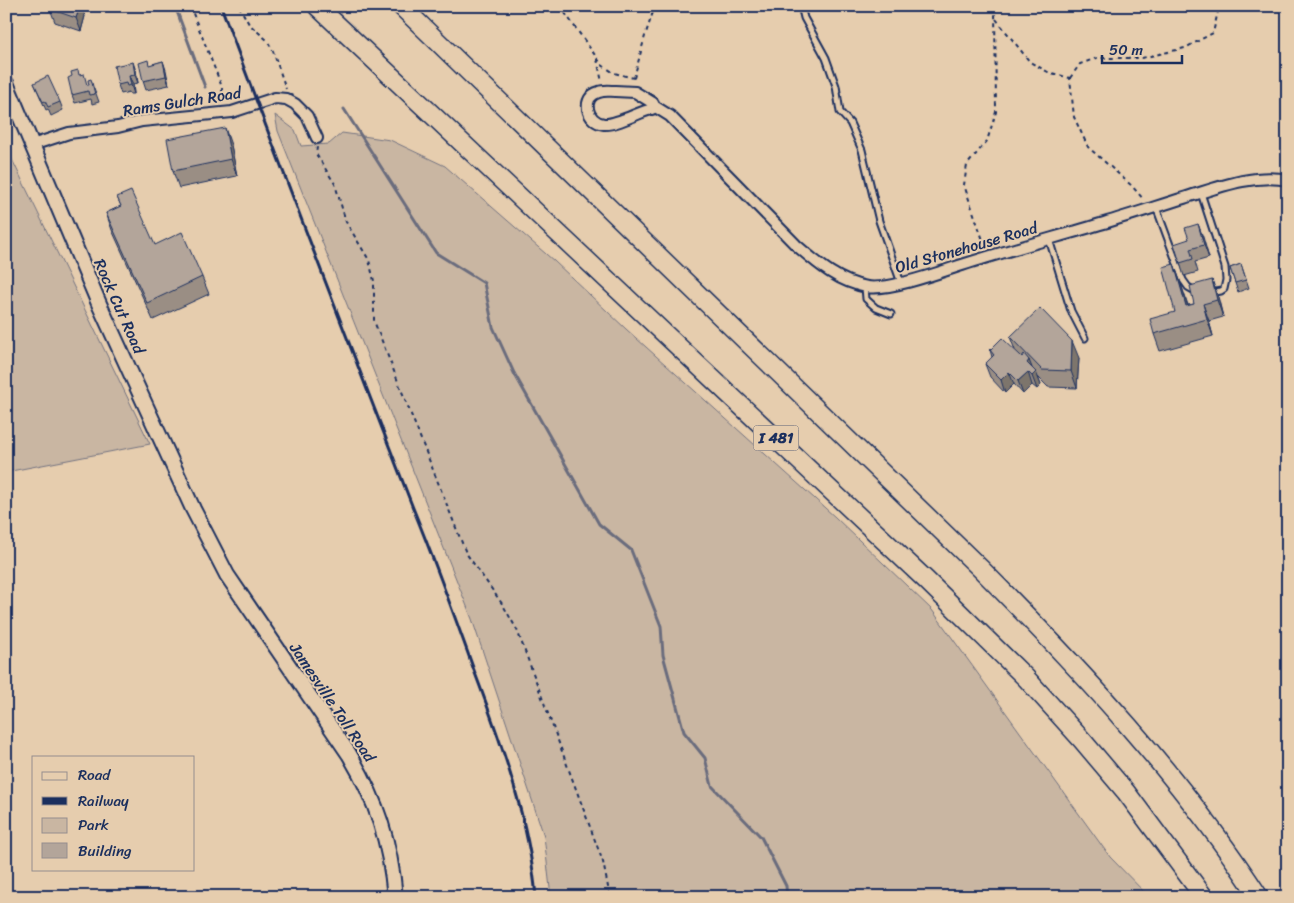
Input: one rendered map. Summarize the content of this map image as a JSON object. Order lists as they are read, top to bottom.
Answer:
{
  "streets": {
    "highway": ["I 481"],
    "street": [
      "Rams Gulch Road",
      "Old Stonehouse Road",
      "Rock Cut Road",
      "Jamesville Toll Road"
    ]
  },
  "crossings": [
    ["Rams Gulch Road", "Rock Cut Road"],
    ["Rock Cut Road", "Jamesville Toll Road"]
  ],
  "legend": [
    "Road",
    "Railway",
    "Park",
    "Building"
  ],
  "scale_bar": "50 m"
}
